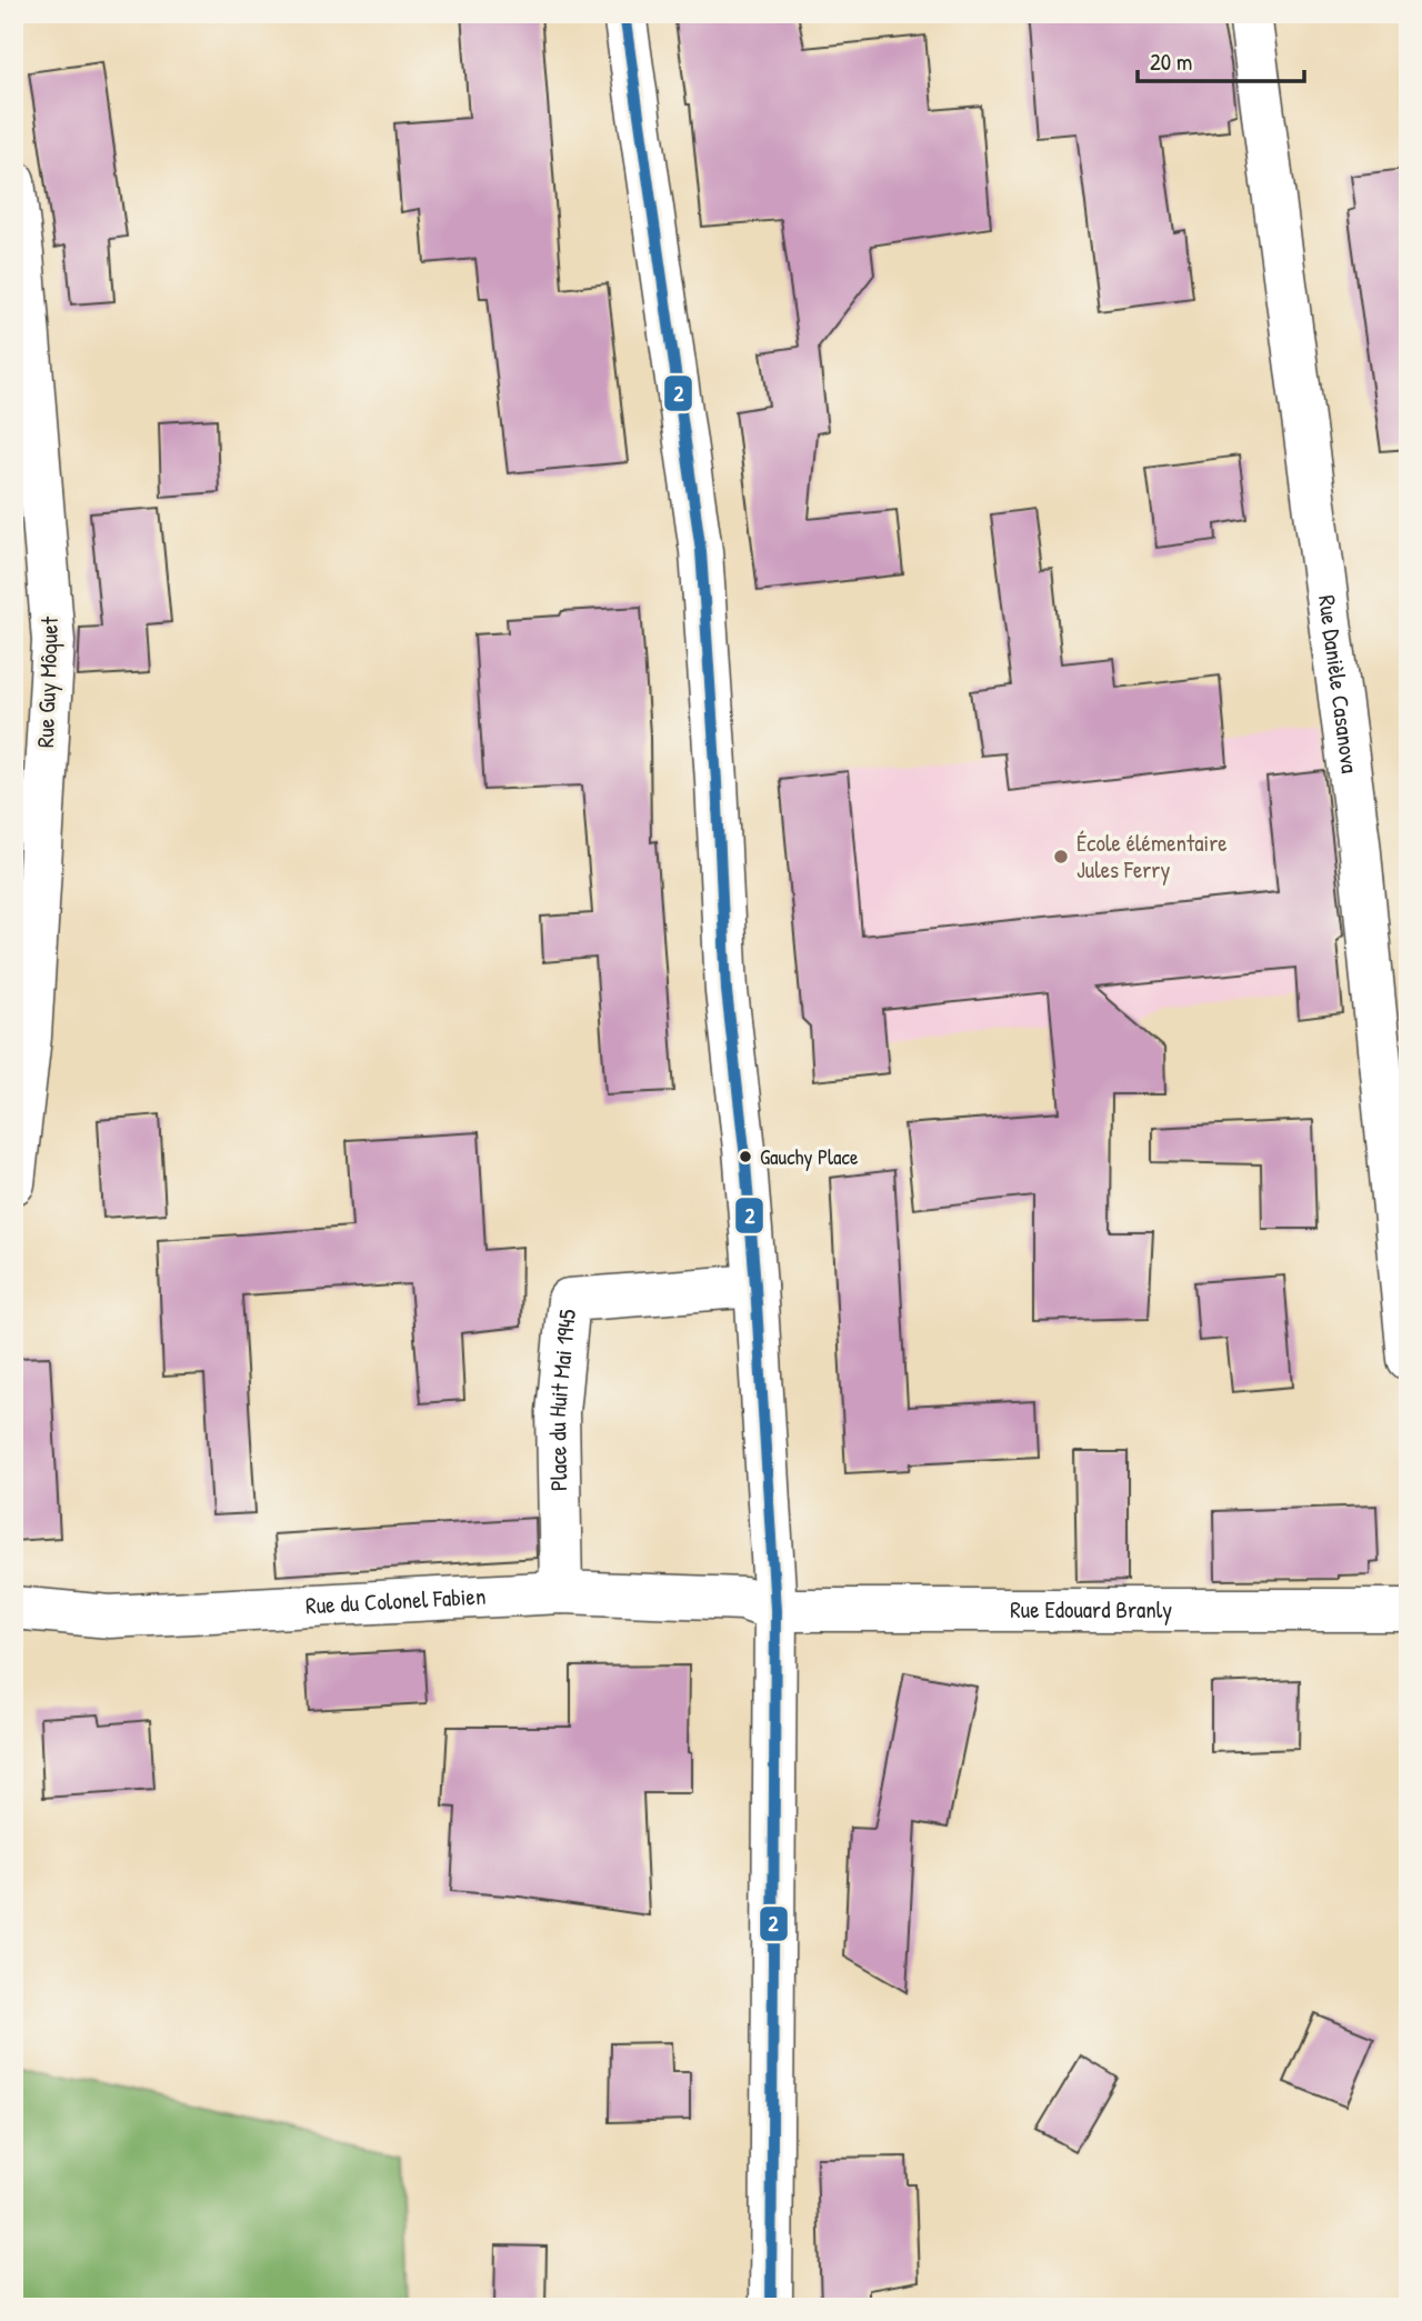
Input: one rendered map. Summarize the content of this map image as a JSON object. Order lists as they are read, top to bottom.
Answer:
{
  "streets": {
    "street": [
      "Rue Guy Môquet",
      "Rue Danièle Casanova",
      "Place du Huit Mai 1945",
      "Rue du Colonel Fabien",
      "Rue Edouard Branly"
    ]
  },
  "crossings": [
    ["Place du Huit Mai 1945", "Rue du Colonel Fabien"],
    ["Rue du Colonel Fabien", "Rue Edouard Branly"]
  ],
  "places": ["École élémentaire Jules Ferry", "Gauchy Place"],
  "lines": ["transit line 2"],
  "scale_bar": "20 m"
}
